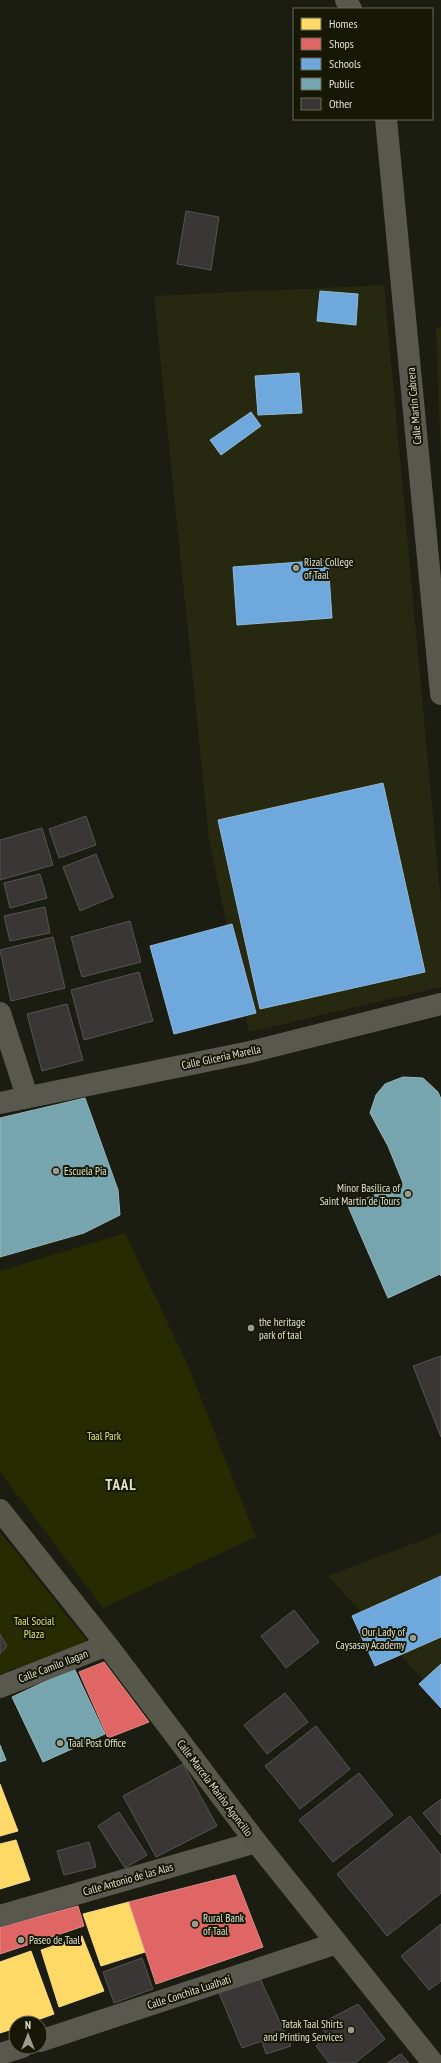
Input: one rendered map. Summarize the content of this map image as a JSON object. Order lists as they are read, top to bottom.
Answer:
{
  "streets": {
    "main road": ["Calle Marcela Mariño Agoncillo"],
    "street": [
      "Calle Martín Cabrera",
      "Calle Gliceria Marella",
      "Calle Camilo Ilagan",
      "Calle Antonio de las Alas",
      "Calle Conchita Lualhati"
    ]
  },
  "crossings": [
    ["Calle Camilo Ilagan", "Calle Marcela Mariño Agoncillo"],
    ["Calle Marcela Mariño Agoncillo", "Calle Antonio de las Alas"],
    ["Calle Marcela Mariño Agoncillo", "Calle Conchita Lualhati"]
  ],
  "districts": ["TAAL"],
  "parks": ["Taal Park", "Taal Social Plaza"],
  "places": [
    "Rizal College of Taal",
    "Escuela Pia",
    "Minor Basilica of Saint Martin de Tours",
    "the heritage park of taal",
    "Our Lady of Caysasay Academy",
    "Taal Post Office",
    "Rural Bank of Taal",
    "Paseo de Taal",
    "Tatak Taal Shirts and Printing Services"
  ],
  "legend": [
    "Homes",
    "Shops",
    "Schools",
    "Public",
    "Other"
  ],
  "north": "top"
}
